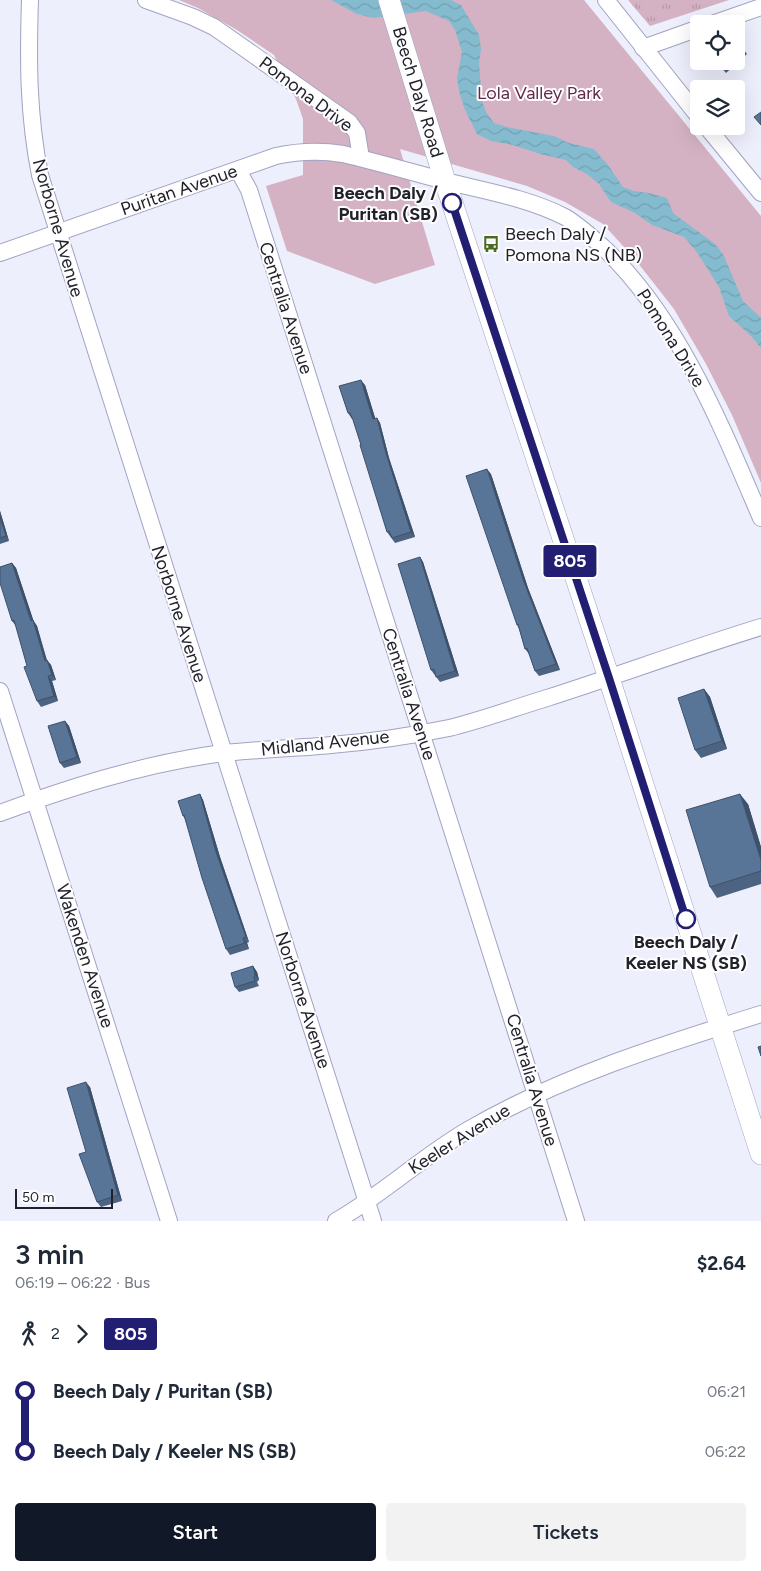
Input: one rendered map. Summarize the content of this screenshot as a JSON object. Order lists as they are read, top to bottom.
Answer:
{
  "streets": {
    "main road": ["Beech Daly Road"],
    "street": [
      "Pomona Drive",
      "Puritan Avenue",
      "Norborne Avenue",
      "Centralia Avenue",
      "Midland Avenue",
      "Wakenden Avenue",
      "Keeler Avenue"
    ]
  },
  "crossings": [
    ["Beech Daly Road", "Pomona Drive"],
    ["Beech Daly Road", "Midland Avenue"],
    ["Beech Daly Road", "Keeler Avenue"],
    ["Pomona Drive", "Puritan Avenue"],
    ["Puritan Avenue", "Norborne Avenue"],
    ["Puritan Avenue", "Centralia Avenue"],
    ["Norborne Avenue", "Midland Avenue"],
    ["Norborne Avenue", "Keeler Avenue"],
    ["Centralia Avenue", "Midland Avenue"],
    ["Centralia Avenue", "Keeler Avenue"],
    ["Midland Avenue", "Wakenden Avenue"]
  ],
  "parks": ["Lola Valley Park"],
  "places": {
    "other": ["Beech Daly / Puritan (SB)", "Beech Daly / Keeler NS (SB)"],
    "bus stop": ["Beech Daly / Pomona NS (NB)"]
  },
  "lines": ["bus line 805"],
  "scale_bar": "50 m",
  "page": {
    "on_map": "805",
    "scale": "50 m",
    "heading": ["3 min", "06:19 – 06:22 · Bus", "$2.64"],
    "legs": ["2", "805"],
    "list": [
      {
        "name": "Beech Daly / Puritan (SB)",
        "value": "06:21"
      },
      {
        "name": "Beech Daly / Keeler NS (SB)",
        "value": "06:22"
      }
    ],
    "buttons": ["Start", "Tickets"]
  }
}
